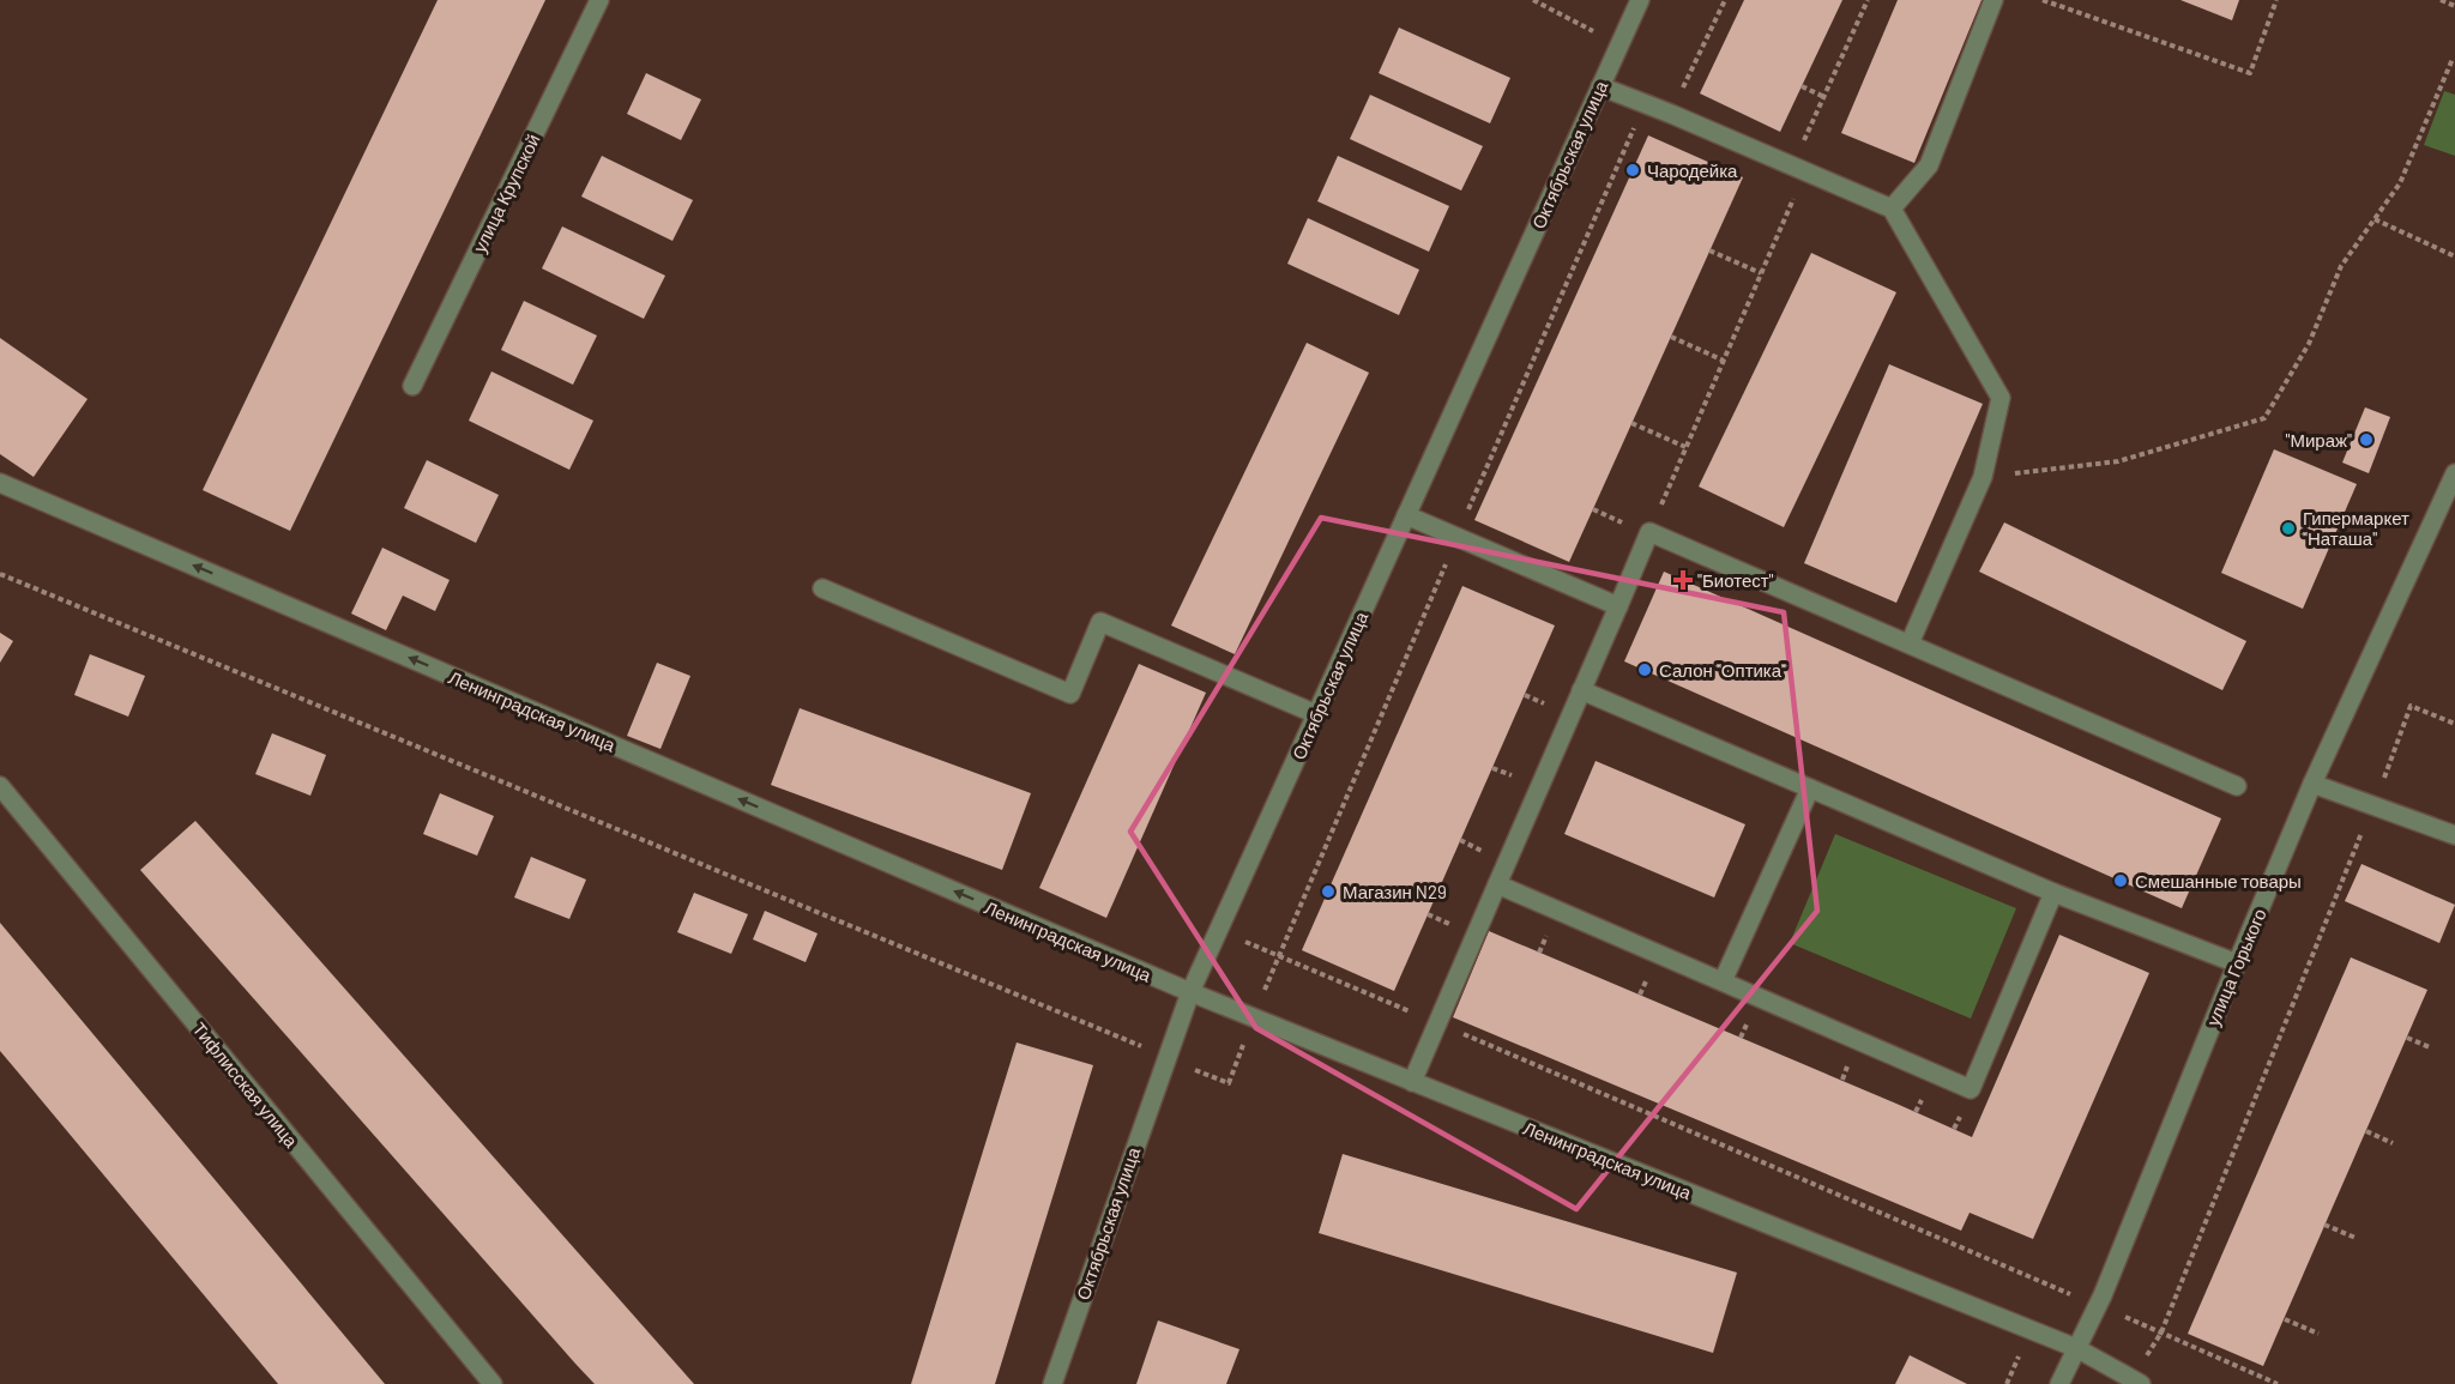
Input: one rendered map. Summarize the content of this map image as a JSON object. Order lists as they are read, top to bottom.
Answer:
{
  "streets": {
    "street": [
      "Октябрьская улица",
      "улица Крупской",
      "Ленинградская улица",
      "улица Горького",
      "Тифлисская улица"
    ]
  },
  "crossings": [
    ["Октябрьская улица", "Ленинградская улица"],
    ["Ленинградская улица", "улица Горького"]
  ],
  "one_way": ["Ленинградская улица"],
  "places": {
    "other": [
      "Чародейка",
      "\"Мираж\"",
      "Гипермаркет \"Наташа\"",
      "Салон \"Оптика\"",
      "Смешанные товары",
      "Магазин N29"
    ],
    "health": ["\"Биотест\""]
  }
}
